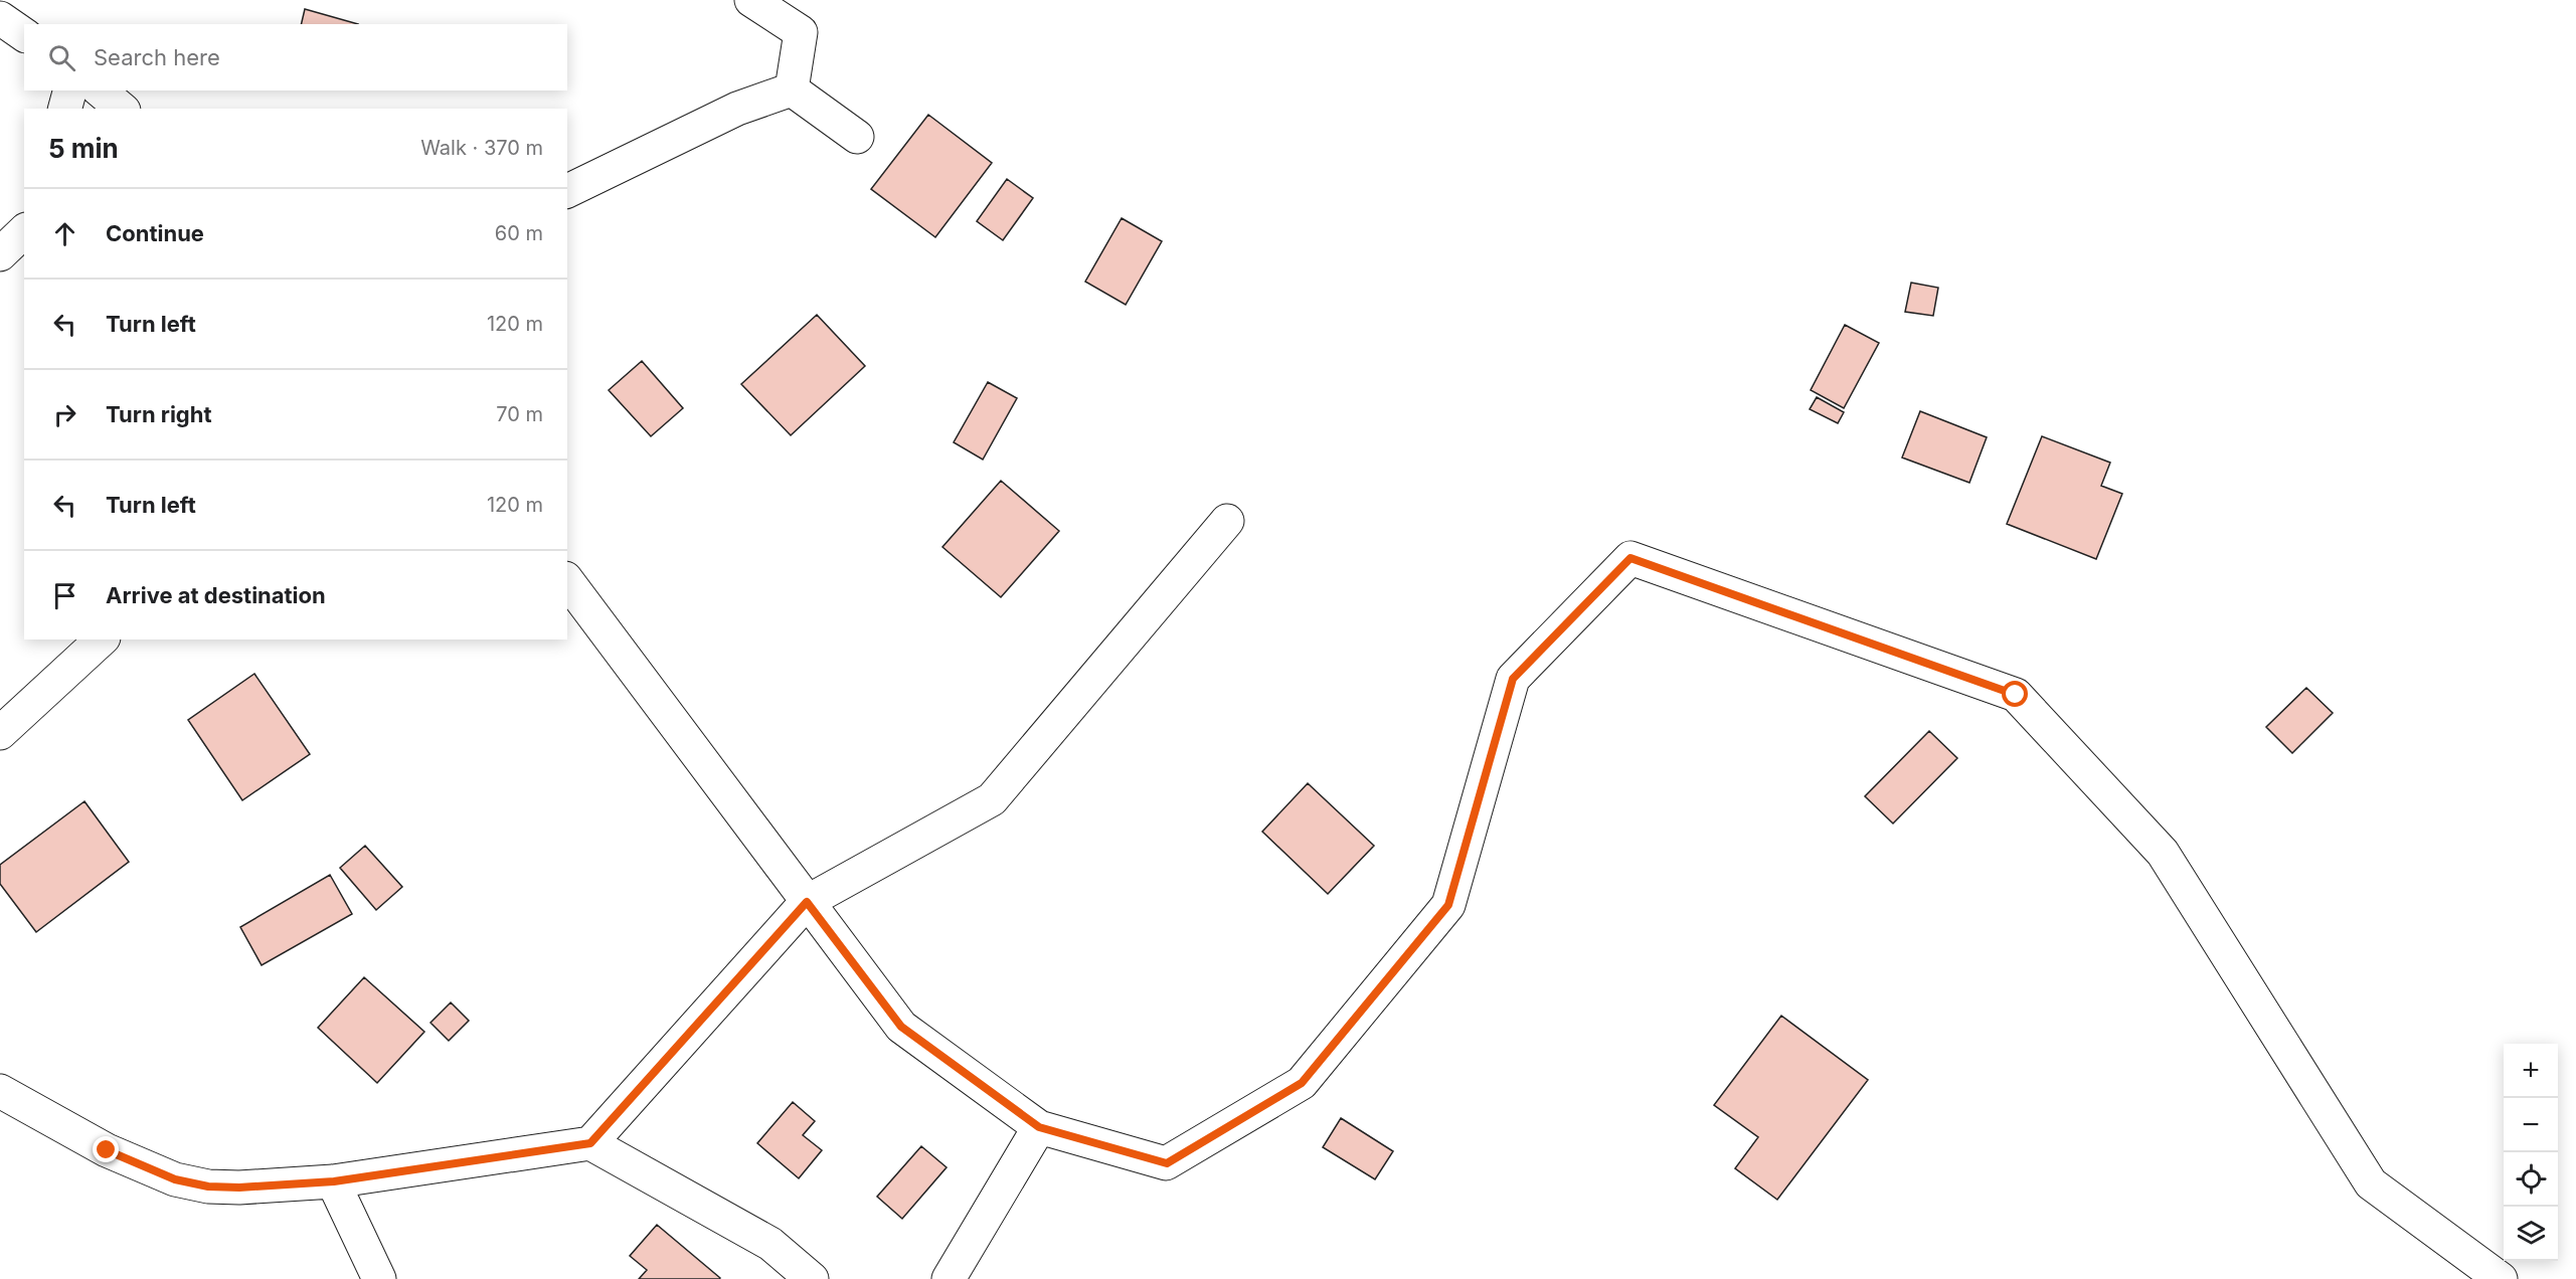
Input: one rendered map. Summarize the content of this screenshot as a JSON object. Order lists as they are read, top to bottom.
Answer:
{
  "page": {
    "search": "Search here",
    "heading": ["5 min", "Walk · 370 m"],
    "list": [
      ["Continue", "60 m"],
      ["Turn left", "120 m"],
      ["Turn right", "70 m"],
      ["Turn left", "120 m"],
      "Arrive at destination"
    ],
    "map_buttons": ["+", "−"]
  }
}
